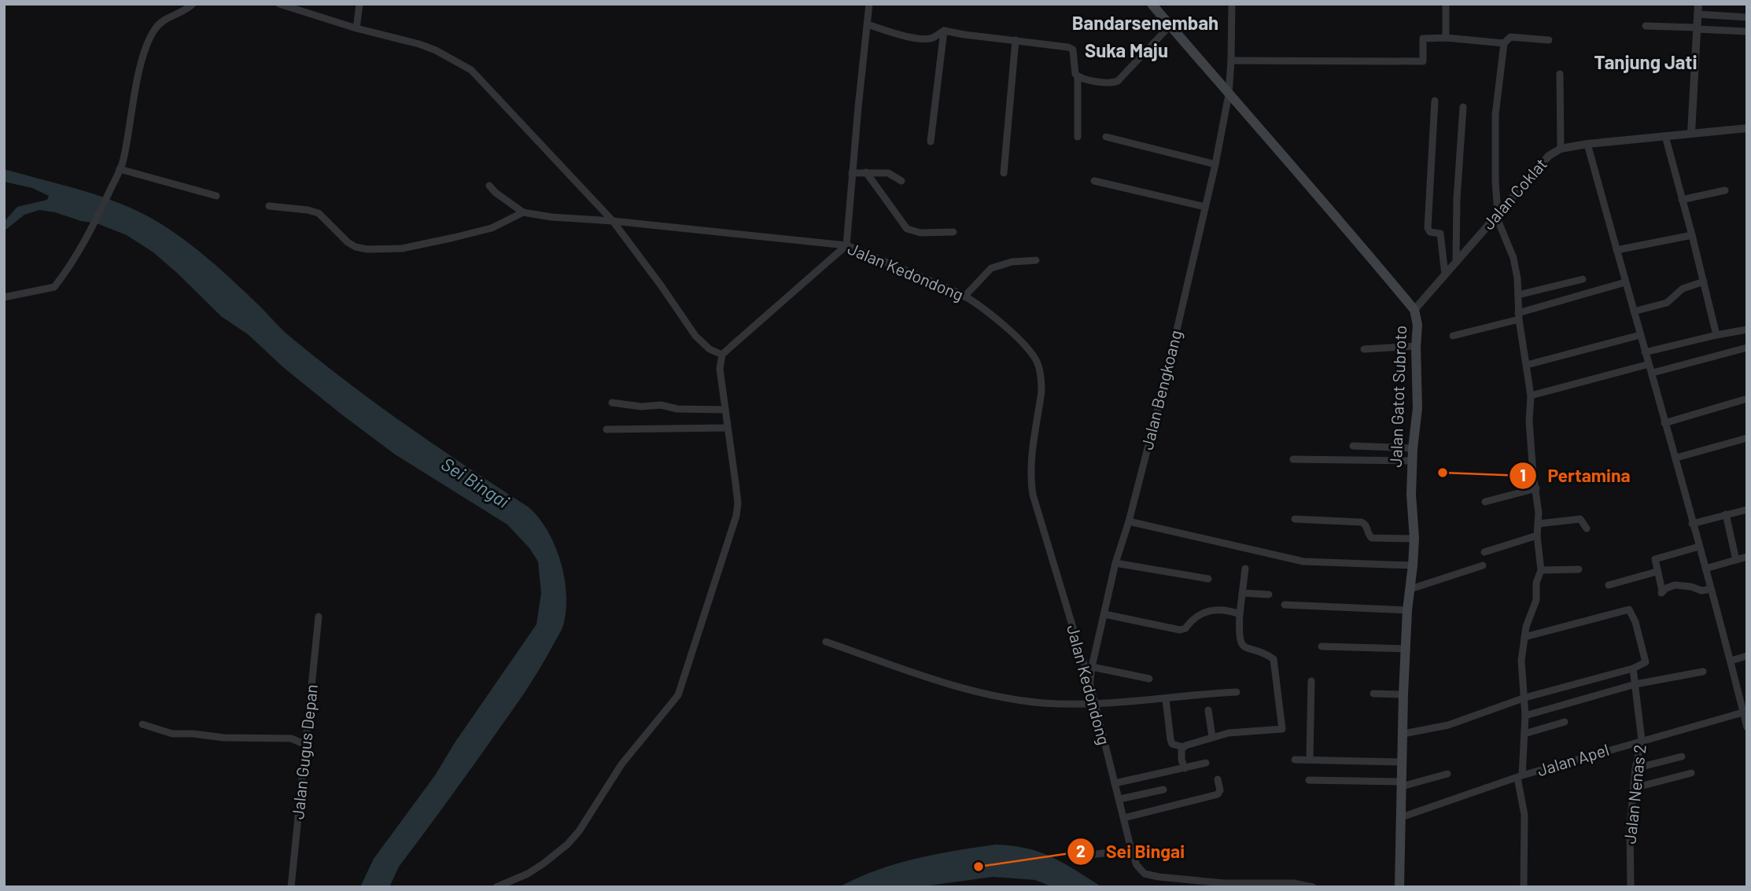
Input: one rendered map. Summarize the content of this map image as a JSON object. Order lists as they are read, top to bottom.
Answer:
{
  "streets": {
    "main road": ["Jalan Gatot Subroto"],
    "street": [
      "Jalan Coklat",
      "Jalan Kedondong",
      "Jalan Bengkoang",
      "Jalan Gugus Depan",
      "Jalan Apel",
      "Jalan Nenas 2"
    ]
  },
  "crossings": [
    ["Jalan Coklat", "Jalan Gatot Subroto"],
    ["Jalan Kedondong", "Jalan Bengkoang"],
    ["Jalan Bengkoang", "Jalan Gatot Subroto"],
    ["Jalan Gatot Subroto", "Jalan Apel"],
    ["Jalan Apel", "Jalan Nenas 2"]
  ],
  "districts": ["Bandarsenembah", "Suka Maju", "Tanjung Jati"],
  "water": ["Sei Bingai"],
  "places": ["Pertamina", "Sei Bingai"]
}
